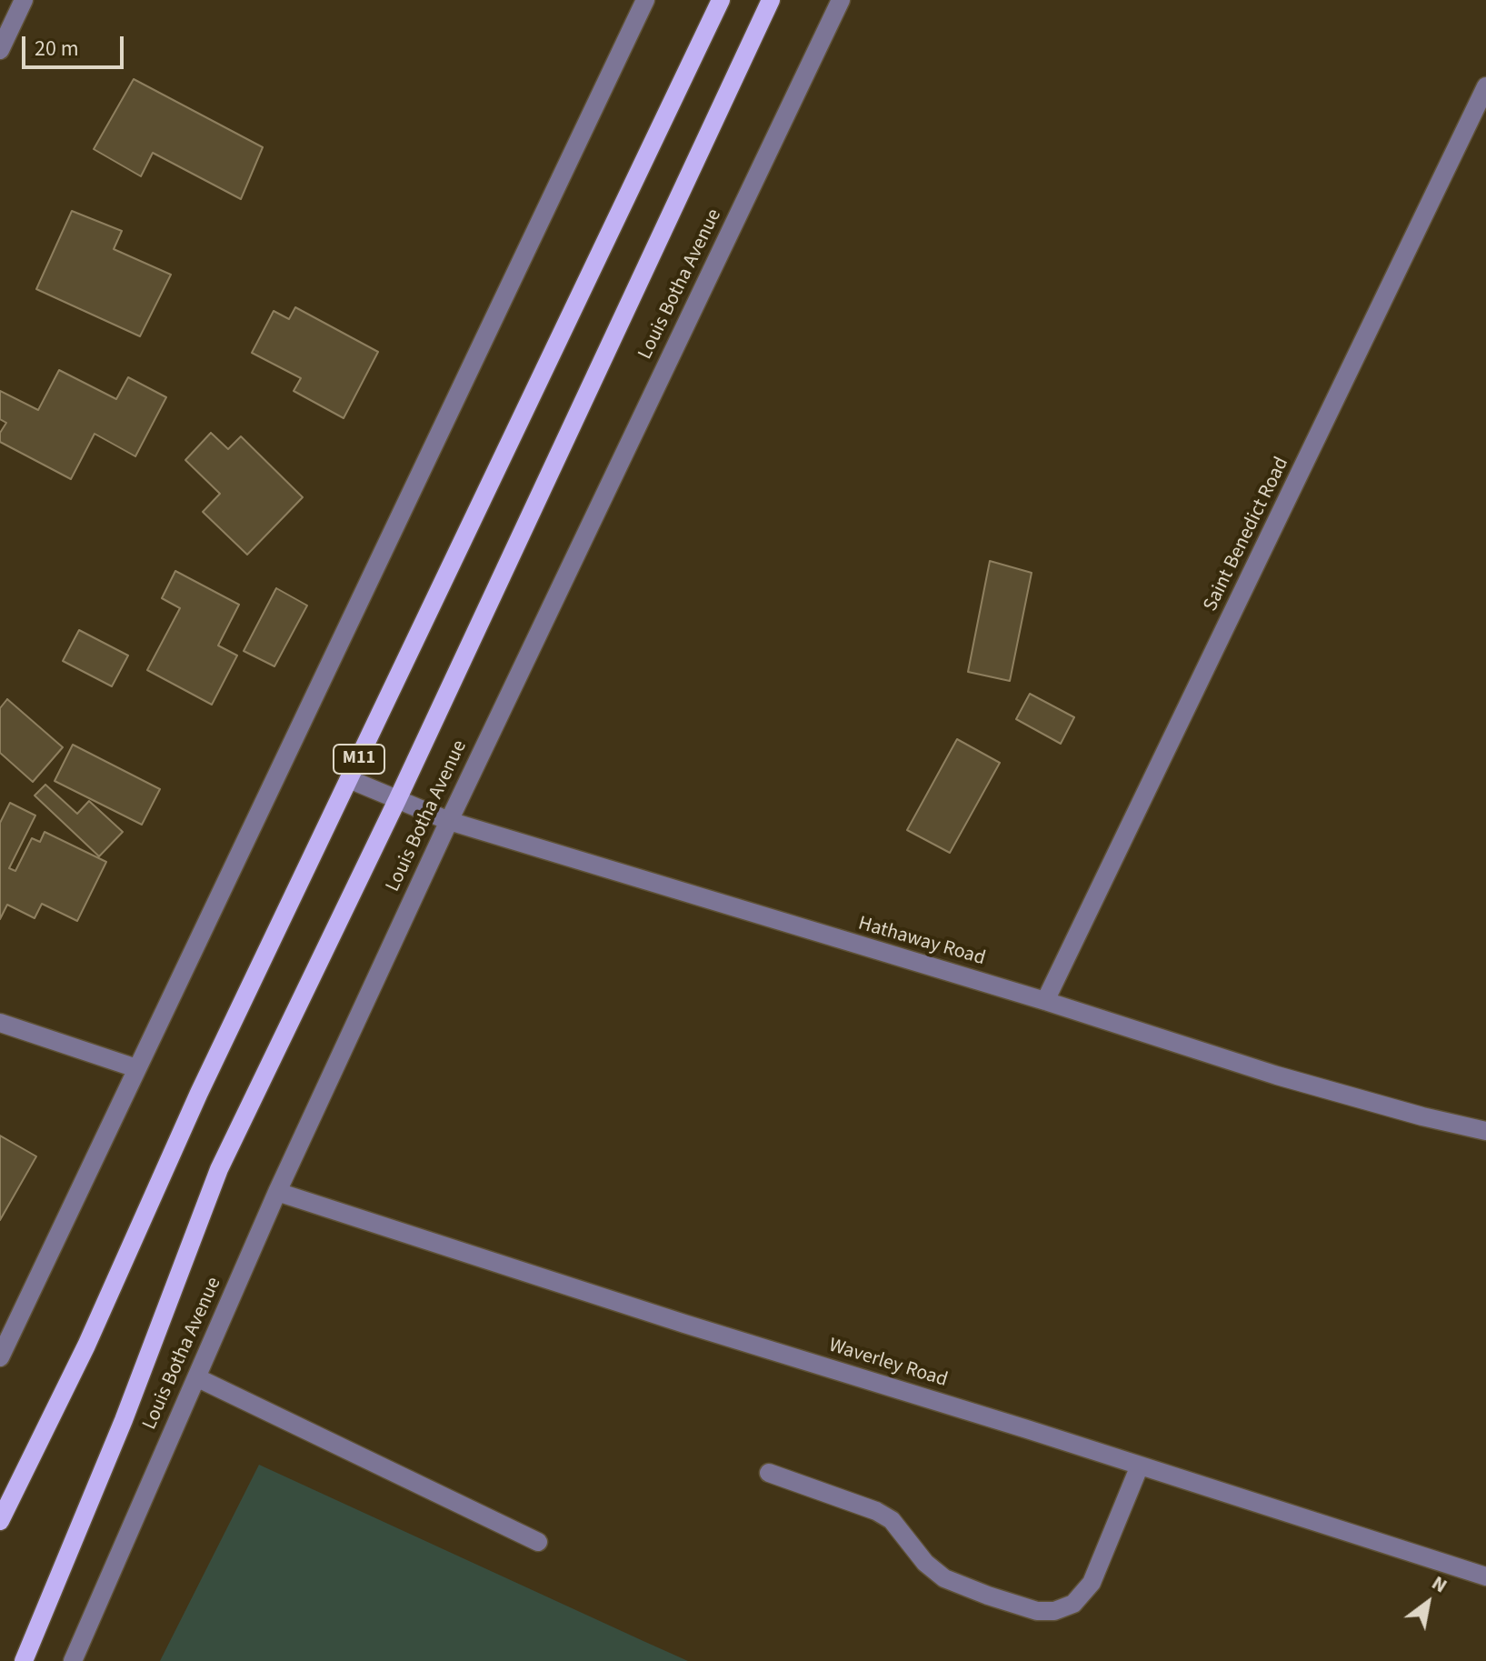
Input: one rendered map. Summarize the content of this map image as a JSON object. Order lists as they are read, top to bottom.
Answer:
{
  "streets": {
    "main road": ["Louis Botha Avenue", "M11"],
    "street": ["Saint Benedict Road", "Hathaway Road", "Waverley Road"]
  },
  "crossings": [
    ["Louis Botha Avenue", "Hathaway Road"],
    ["Louis Botha Avenue", "Waverley Road"],
    ["Saint Benedict Road", "Hathaway Road"],
    ["M11", "Hathaway Road"]
  ],
  "scale_bar": "20 m",
  "north": "top right"
}
